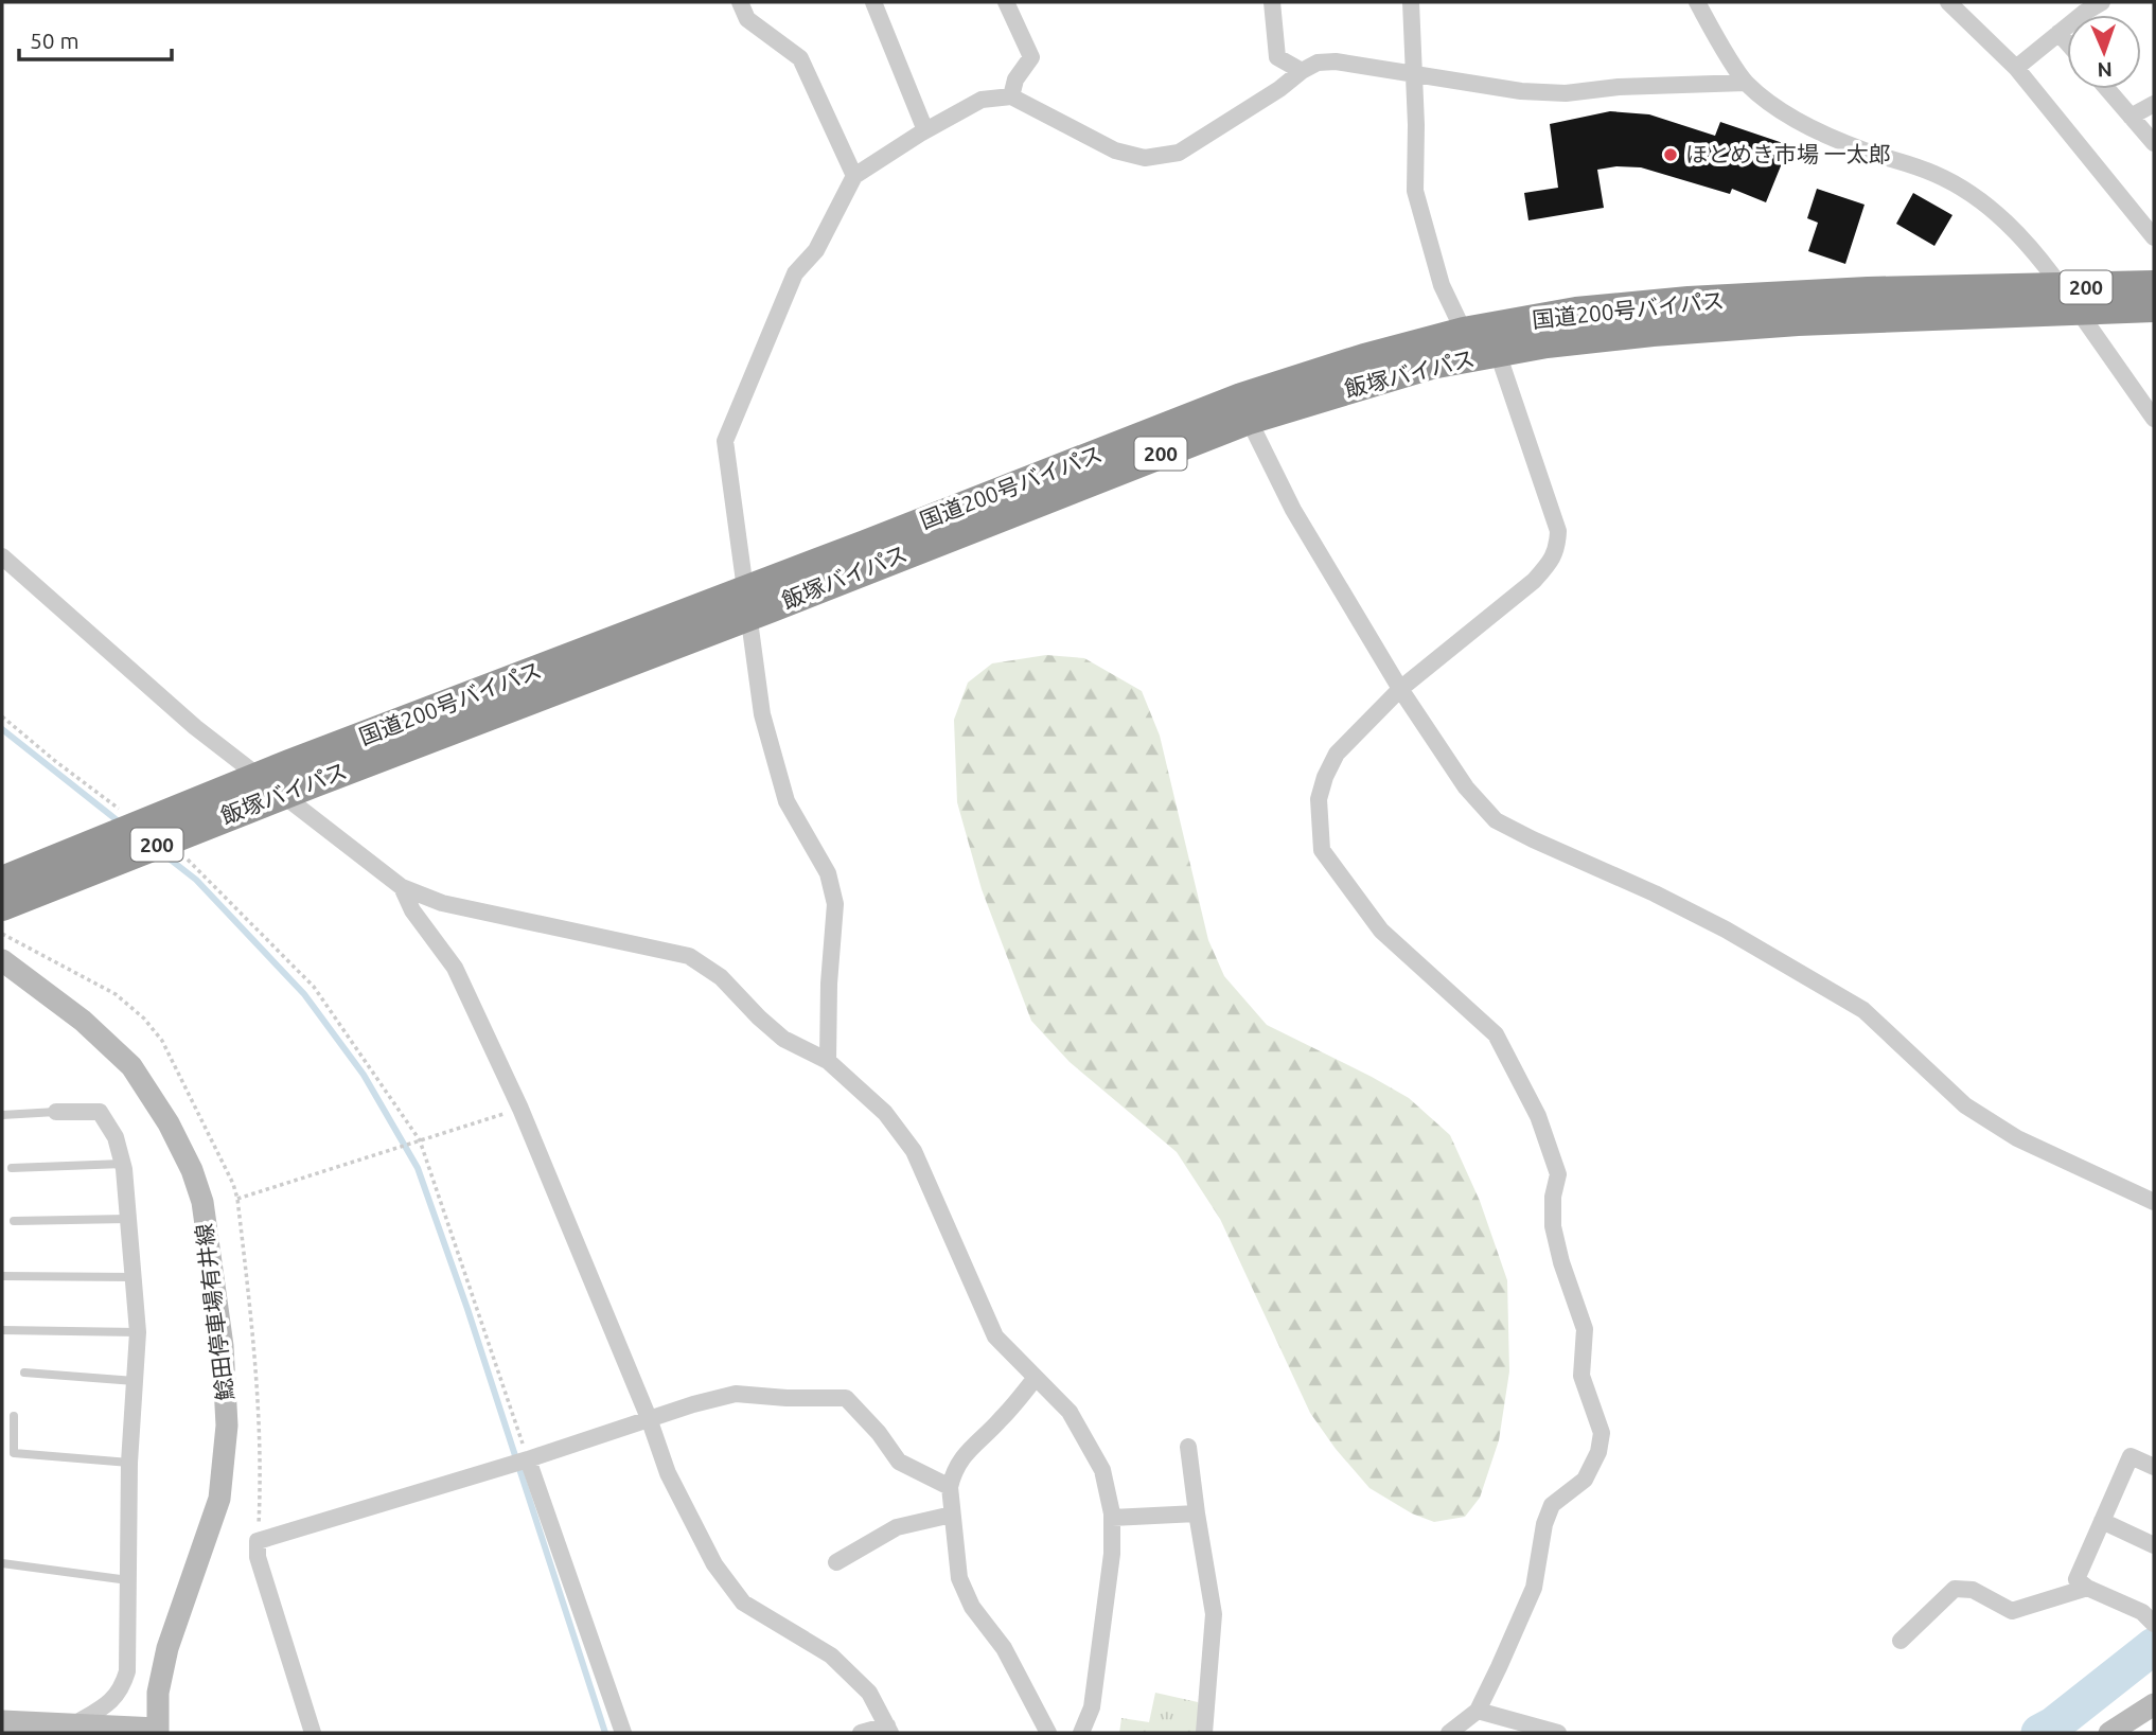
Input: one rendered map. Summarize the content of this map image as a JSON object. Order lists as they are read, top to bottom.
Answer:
{
  "streets": {
    "highway": ["200", "国道200号バイパス", "飯塚バイパス"],
    "main road": ["鯰田停車場有井線"]
  },
  "crossings": [
    ["国道200号バイパス", "飯塚バイパス"]
  ],
  "places": ["ほとめき市場 一太郎"],
  "scale_bar": "50 m",
  "north": "bottom"
}
